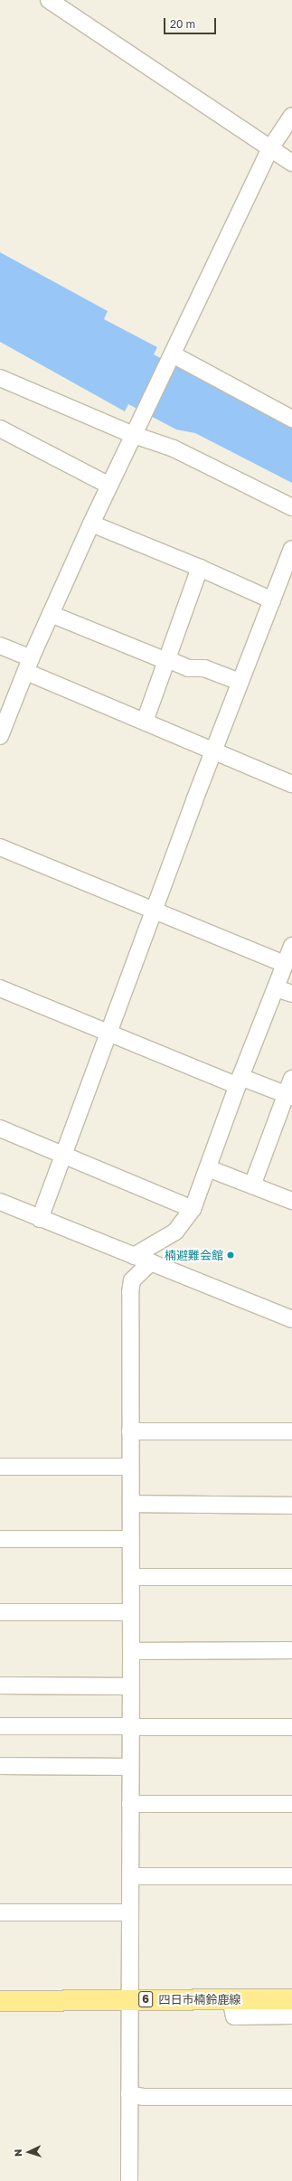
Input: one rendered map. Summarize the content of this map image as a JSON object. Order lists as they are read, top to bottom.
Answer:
{
  "streets": {
    "main road": ["6", "四日市楠鈴鹿線"]
  },
  "places": ["楠避難会館"],
  "scale_bar": "20 m",
  "north": "left"
}
